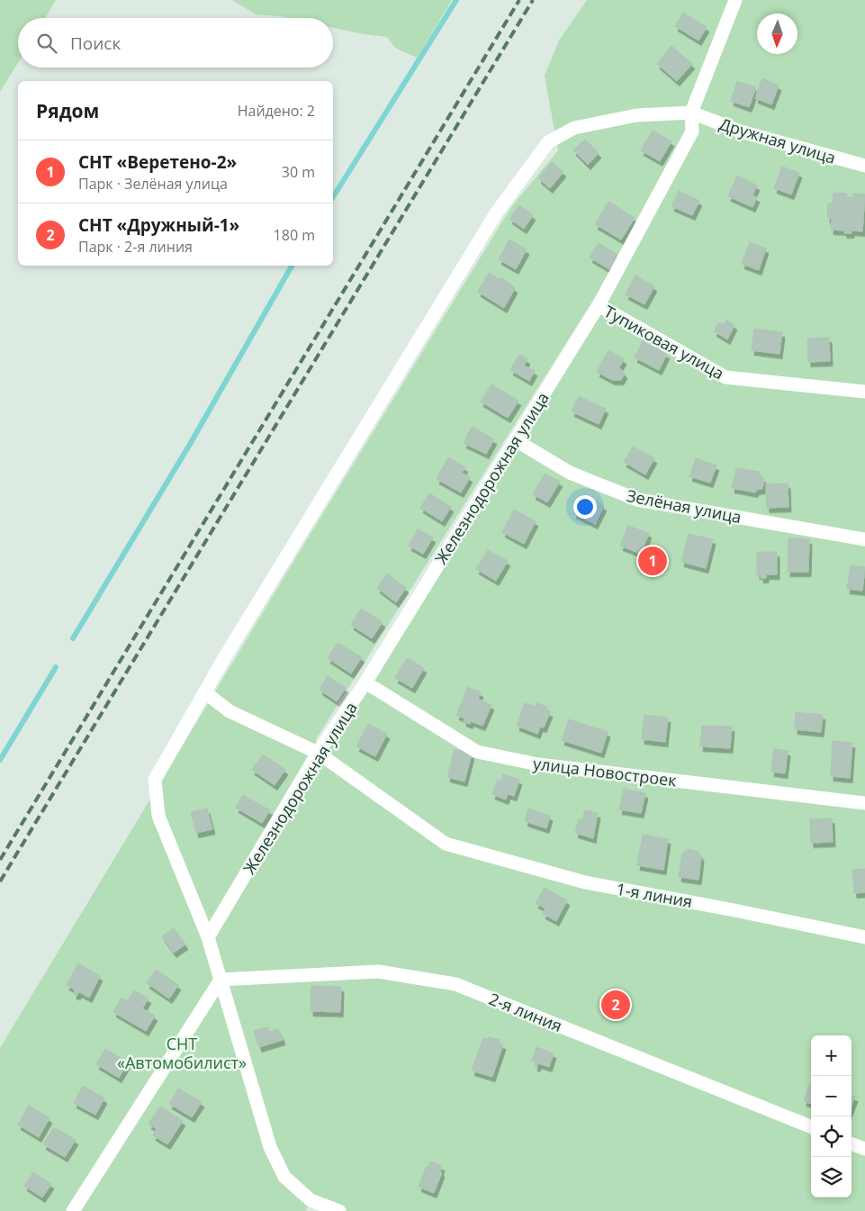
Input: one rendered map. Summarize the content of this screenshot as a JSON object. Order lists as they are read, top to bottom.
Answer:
{
  "streets": {
    "street": [
      "Дружная улица",
      "Тупиковая улица",
      "Железнодорожная улица",
      "Зелёная улица",
      "улица Новостроек",
      "1-я линия",
      "2-я линия"
    ]
  },
  "crossings": [
    ["Дружная улица", "Железнодорожная улица"],
    ["Тупиковая улица", "Железнодорожная улица"],
    ["Железнодорожная улица", "Зелёная улица"],
    ["Железнодорожная улица", "улица Новостроек"],
    ["Железнодорожная улица", "1-я линия"]
  ],
  "parks": ["СНТ «Автомобилист»"],
  "north": "bottom",
  "page": {
    "search": "Поиск",
    "heading": ["Рядом", "Найдено: 2"],
    "list": [
      {
        "mark": "1",
        "name": "СНТ «Веретено-2»",
        "note": "Парк · Зелёная улица",
        "value": "30 m"
      },
      {
        "mark": "2",
        "name": "СНТ «Дружный-1»",
        "note": "Парк · 2-я линия",
        "value": "180 m"
      }
    ],
    "pins": ["1", "2"],
    "map_buttons": ["+", "−"]
  }
}
